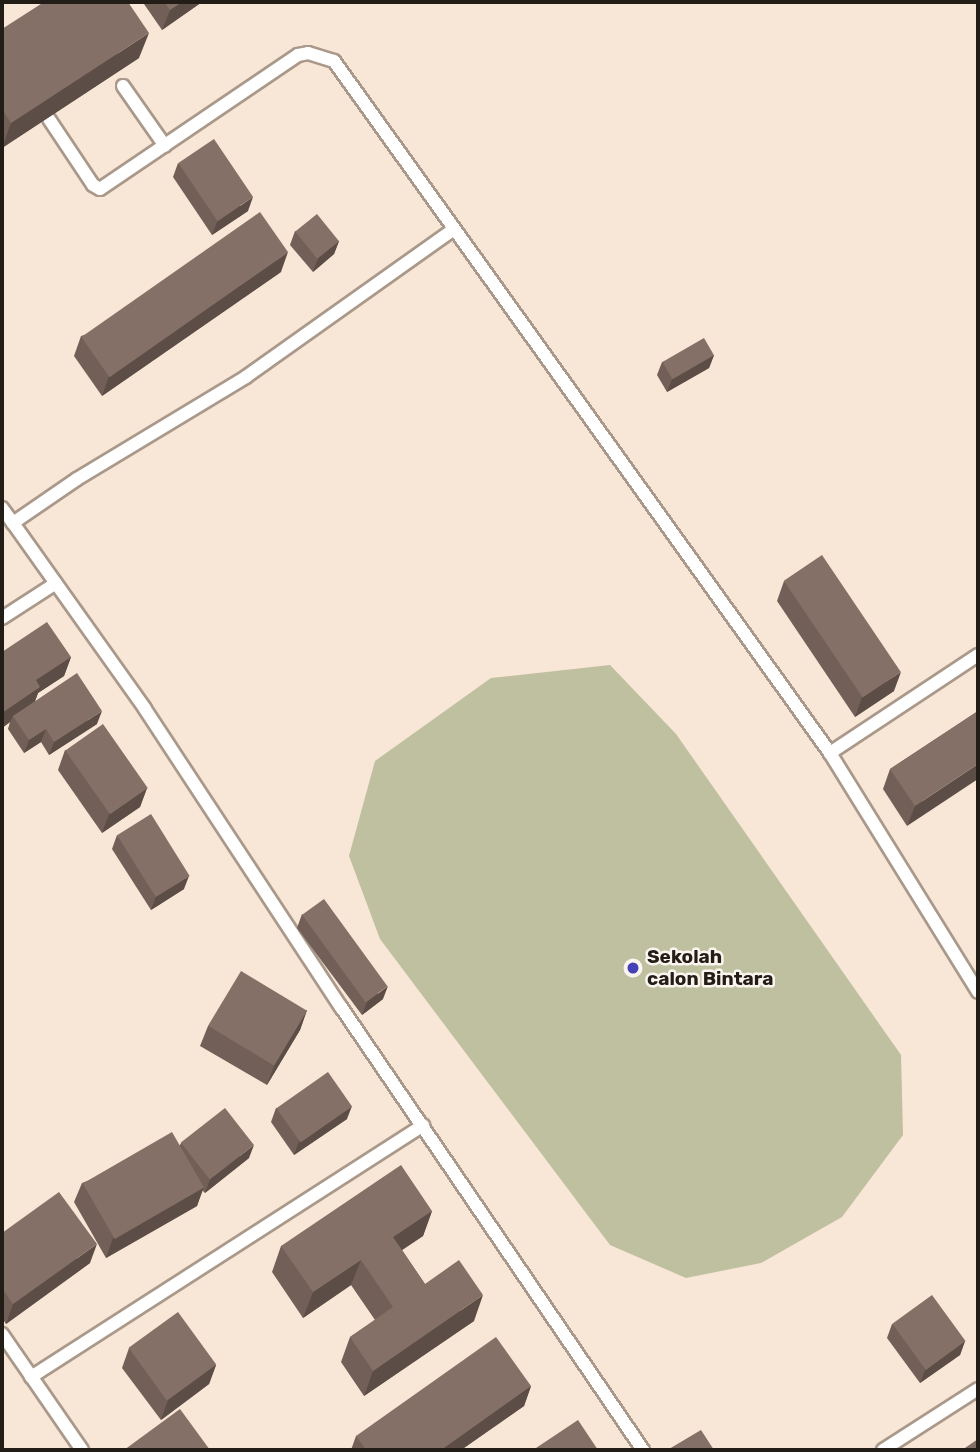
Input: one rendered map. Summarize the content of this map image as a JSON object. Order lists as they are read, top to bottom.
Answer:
{
  "places": ["Sekolah calon Bintara"]
}
